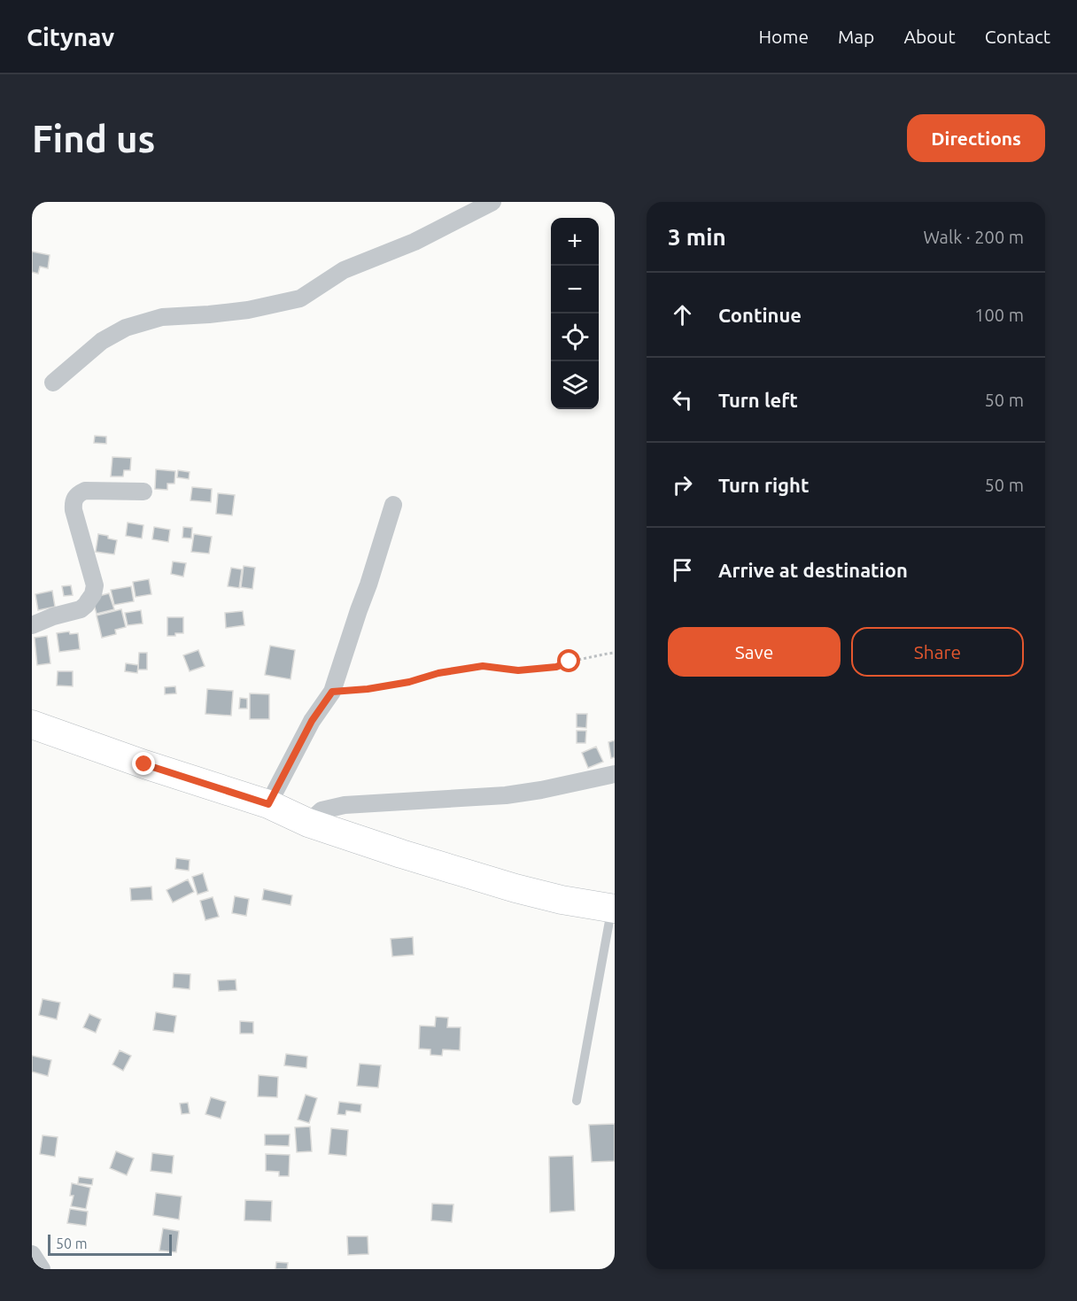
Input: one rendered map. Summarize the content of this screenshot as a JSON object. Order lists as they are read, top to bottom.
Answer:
{
  "scale_bar": "50 m",
  "page": {
    "header": "Citynav",
    "nav": [
      "Home",
      "Map",
      "About",
      "Contact"
    ],
    "buttons": [
      "Directions",
      ["Save", "Share"]
    ],
    "title": "Find us",
    "heading": ["3 min", "Walk · 200 m"],
    "map_buttons": ["+", "−"],
    "list": [
      ["Continue", "100 m"],
      ["Turn left", "50 m"],
      ["Turn right", "50 m"],
      "Arrive at destination"
    ],
    "scale": "50 m"
  }
}
